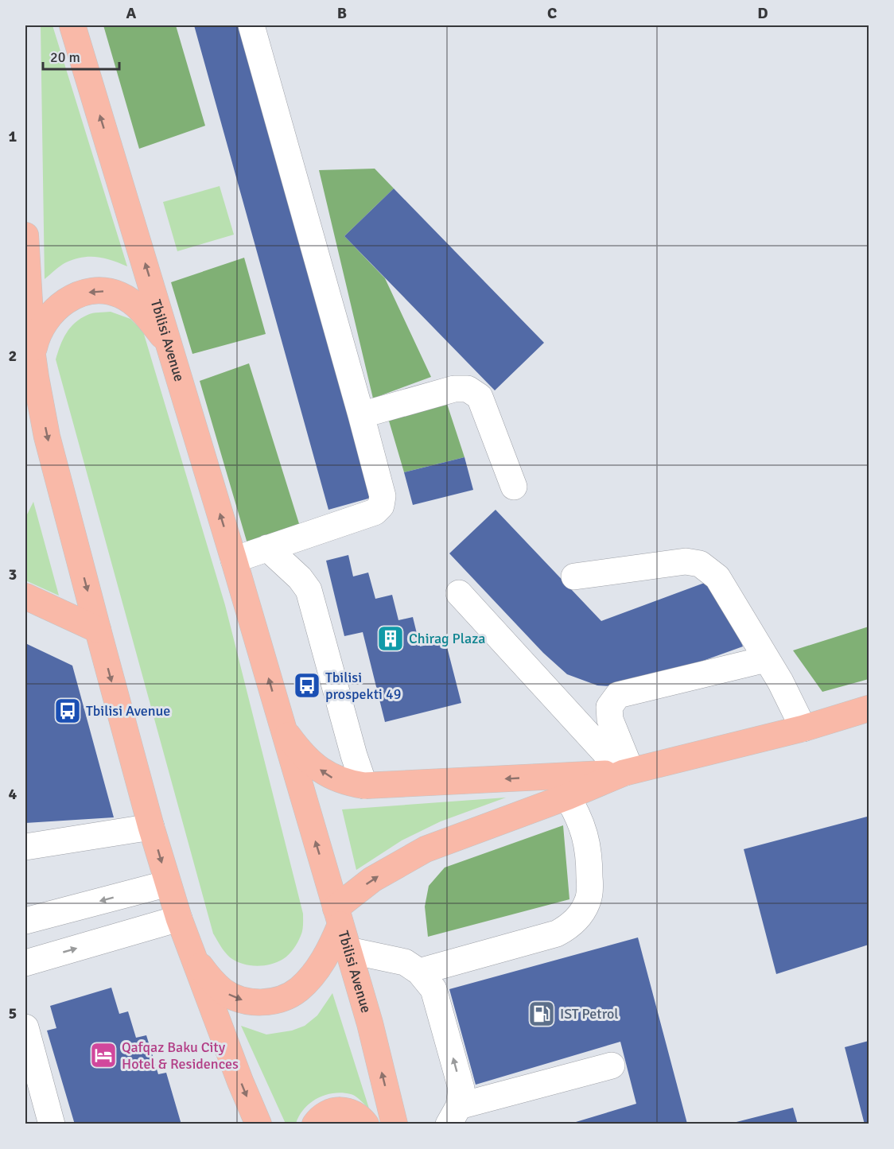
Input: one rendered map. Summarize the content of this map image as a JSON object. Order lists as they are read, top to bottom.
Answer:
{
  "streets": {
    "main road": ["Tbilisi Avenue"]
  },
  "places": {
    "building": ["Chirag Plaza"],
    "bus stop": ["Tbilisi prospekti 49", "Tbilisi Avenue"],
    "fuel station": ["IST Petrol"],
    "hotel": ["Qafqaz Baku City Hotel & Residences"]
  },
  "scale_bar": "20 m",
  "grid": {
    "columns": [
      "A",
      "B",
      "C",
      "D"
    ],
    "rows": [
      "1",
      "2",
      "3",
      "4",
      "5"
    ]
  }
}
